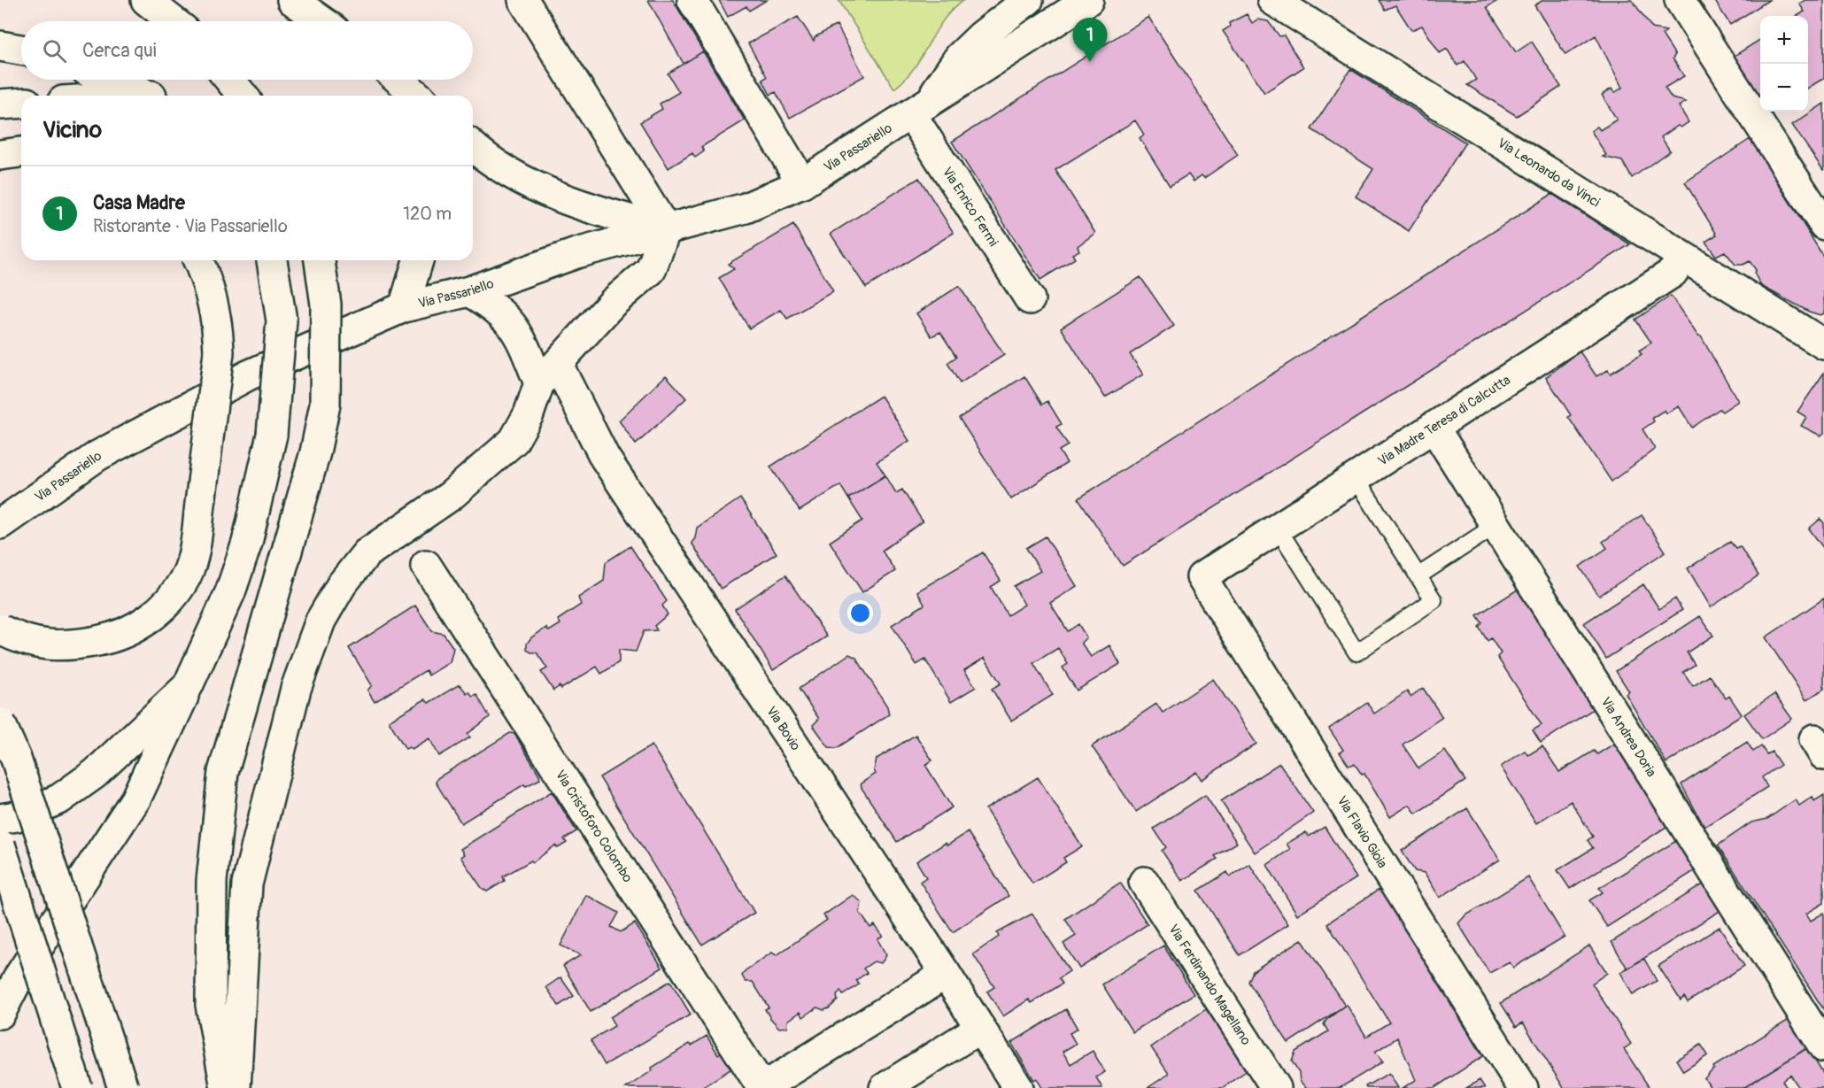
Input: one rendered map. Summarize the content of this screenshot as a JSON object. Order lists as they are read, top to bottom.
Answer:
{
  "streets": {
    "main road": [
      "Via Passariello",
      "Via Leonardo da Vinci",
      "Via Enrico Fermi",
      "Via Madre Teresa di Calcutta",
      "Via Bovio",
      "Via Andrea Doria",
      "Via Cristoforo Colombo",
      "Via Flavio Gioia",
      "Via Ferdinando Magellano"
    ]
  },
  "crossings": [
    ["Via Passariello", "Via Enrico Fermi"],
    ["Via Passariello", "Via Bovio"],
    ["Via Leonardo da Vinci", "Via Madre Teresa di Calcutta"],
    ["Via Madre Teresa di Calcutta", "Via Andrea Doria"],
    ["Via Madre Teresa di Calcutta", "Via Flavio Gioia"]
  ],
  "page": {
    "map_buttons": ["+", "−"],
    "pins": "1",
    "search": "Cerca qui",
    "heading": "Vicino",
    "list": [
      {
        "mark": "1",
        "name": "Casa Madre",
        "note": "Ristorante · Via Passariello",
        "value": "120 m"
      }
    ]
  }
}
